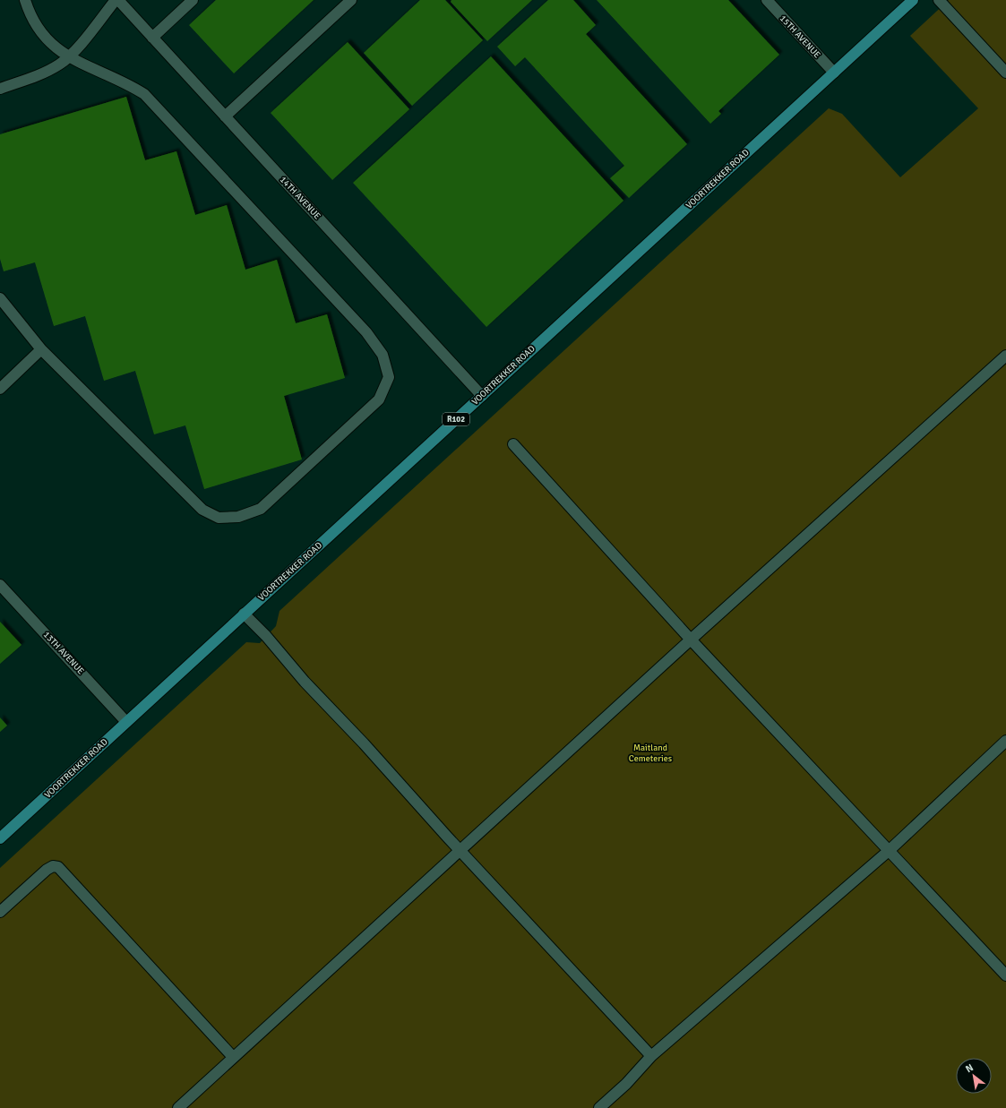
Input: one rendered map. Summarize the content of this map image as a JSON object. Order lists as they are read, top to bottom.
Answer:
{
  "streets": {
    "main road": ["VOORTREKKER ROAD", "R102"],
    "street": ["15TH AVENUE", "14TH AVENUE", "13TH AVENUE"]
  },
  "crossings": [
    ["15TH AVENUE", "VOORTREKKER ROAD"],
    ["VOORTREKKER ROAD", "14TH AVENUE"],
    ["VOORTREKKER ROAD", "13TH AVENUE"]
  ],
  "parks": ["Maitland Cemeteries"],
  "north": "top left"
}
